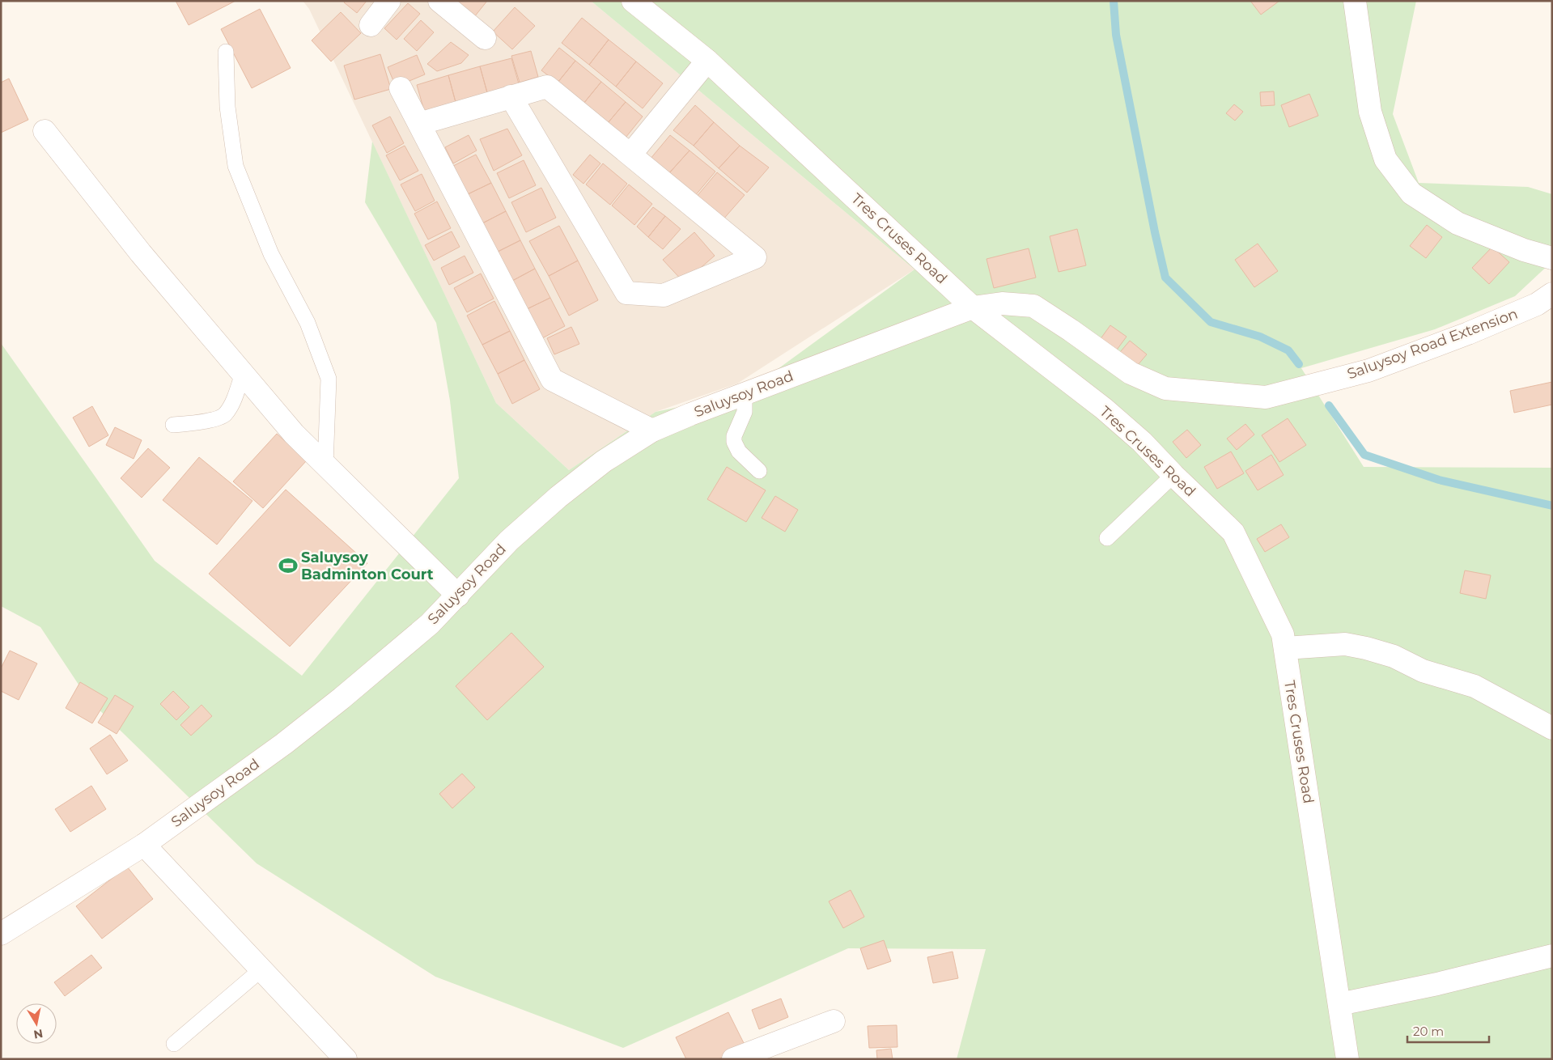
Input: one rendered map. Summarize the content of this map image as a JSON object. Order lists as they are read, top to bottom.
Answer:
{
  "streets": {
    "street": ["Tres Cruses Road", "Saluysoy Road Extension", "Saluysoy Road"]
  },
  "crossings": [
    ["Tres Cruses Road", "Saluysoy Road Extension"],
    ["Tres Cruses Road", "Saluysoy Road"],
    ["Saluysoy Road Extension", "Saluysoy Road"]
  ],
  "places": {
    "sports": ["Saluysoy Badminton Court"]
  },
  "scale_bar": "20 m",
  "north": "bottom"
}
